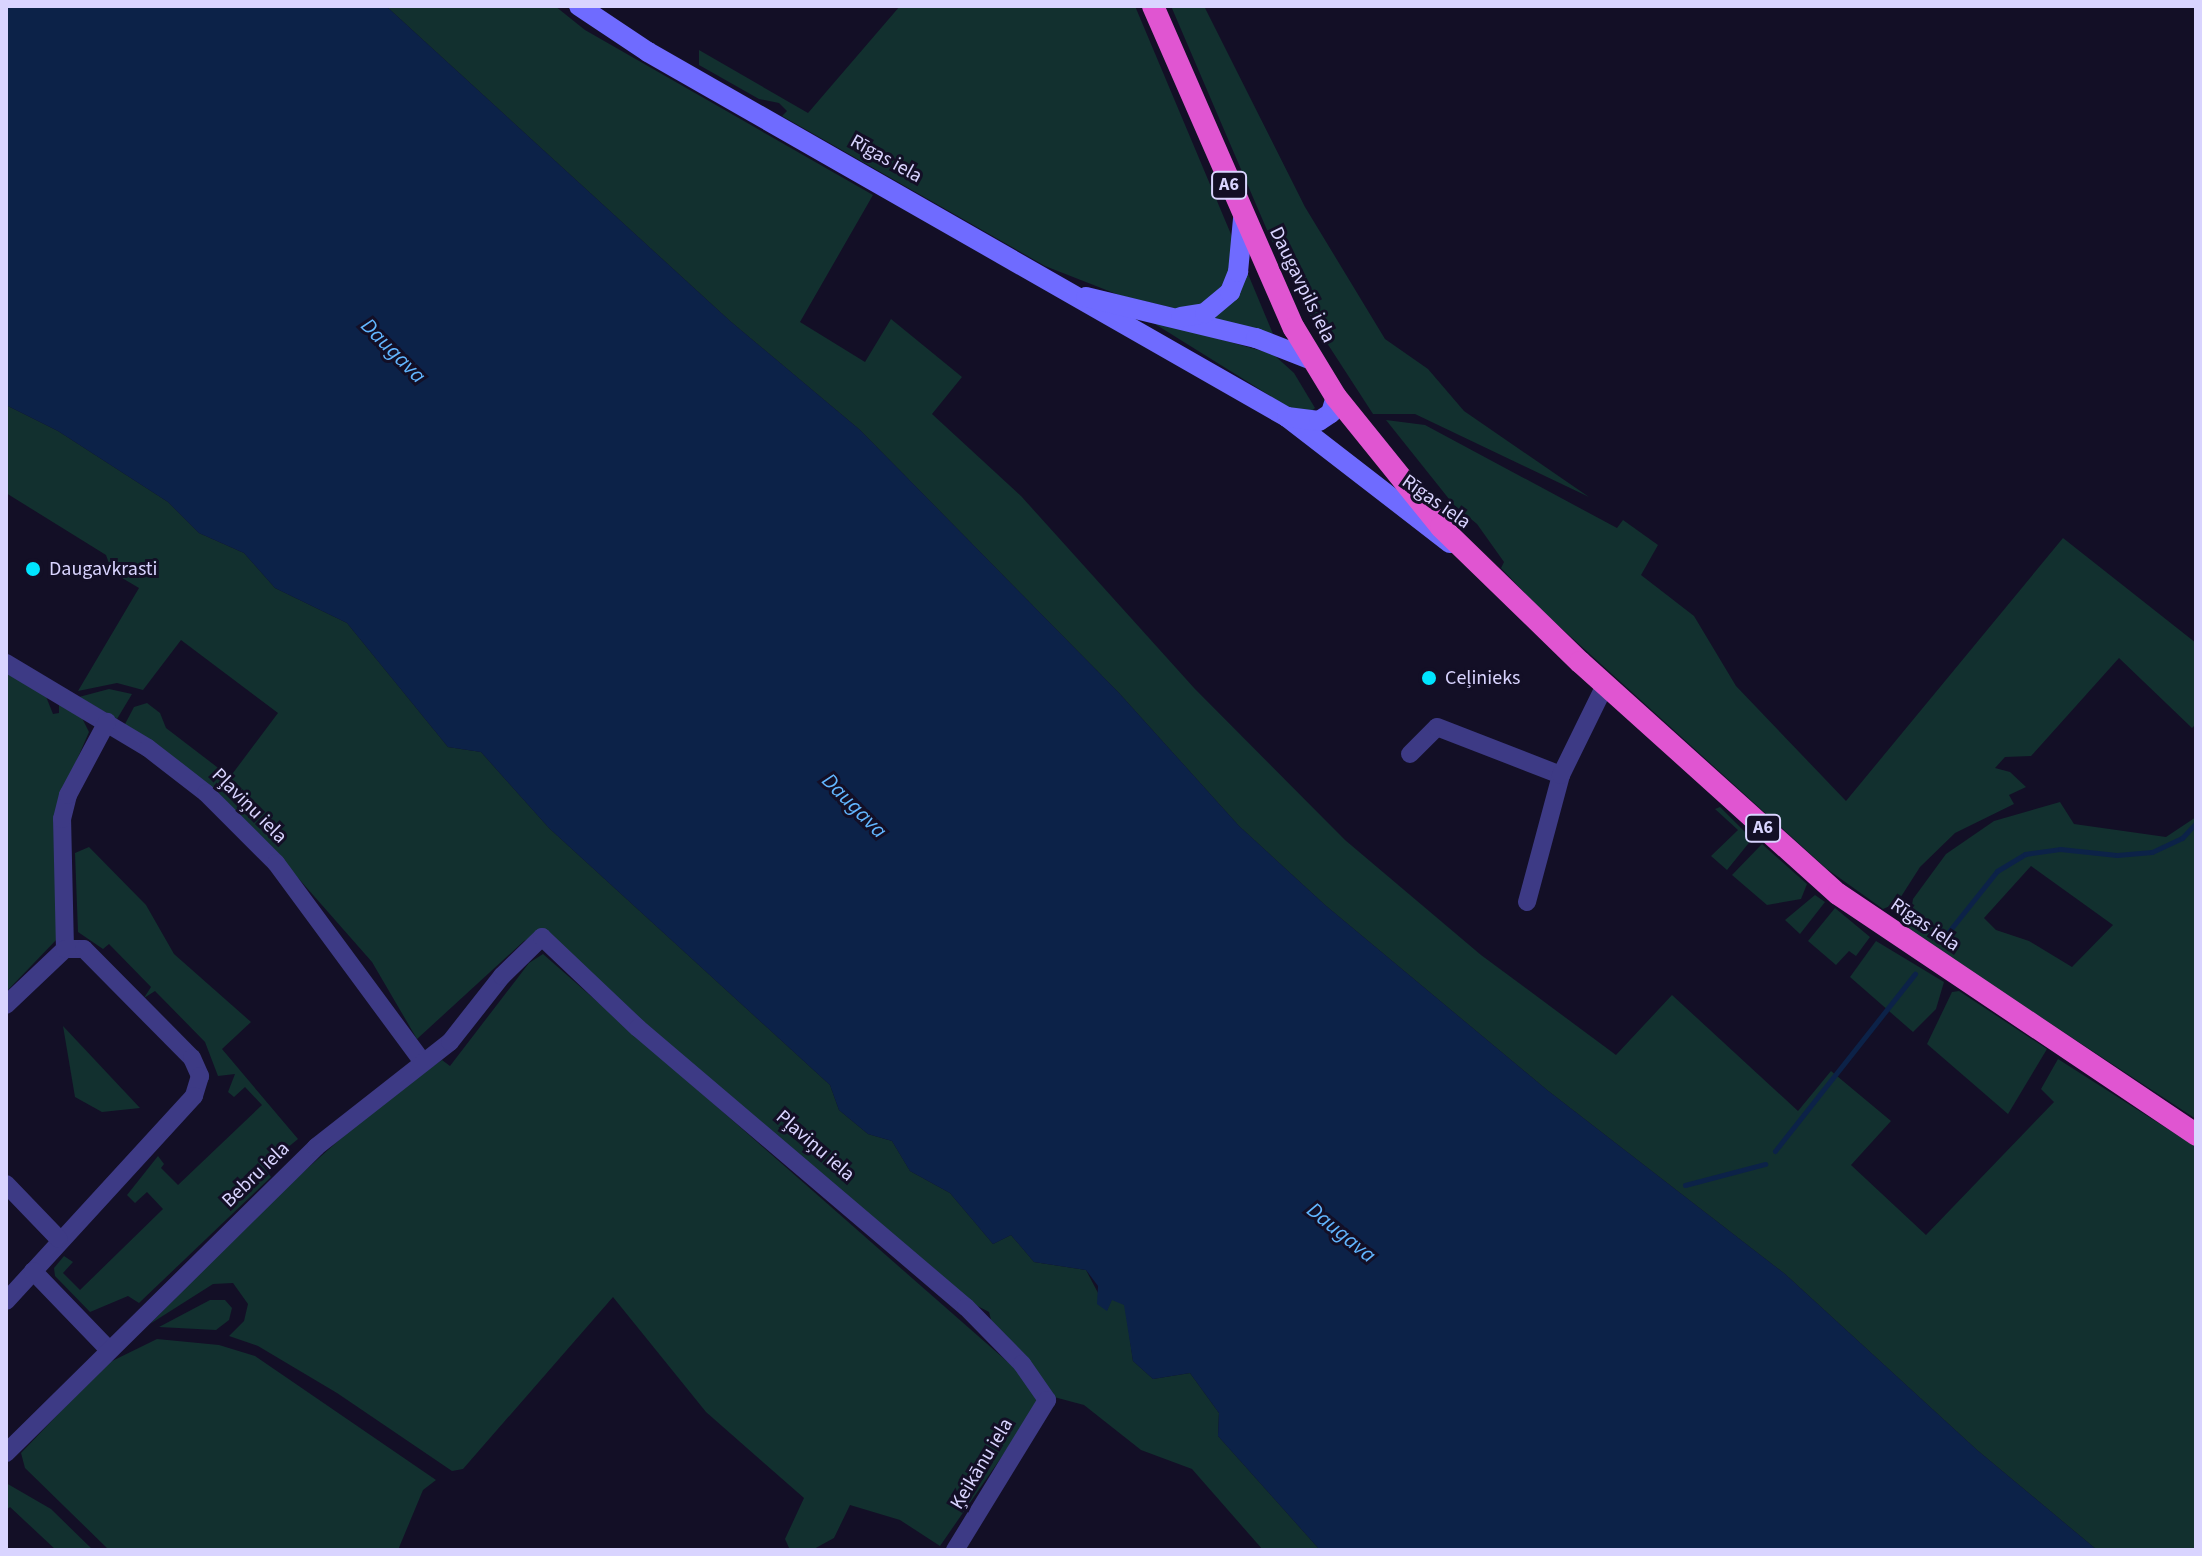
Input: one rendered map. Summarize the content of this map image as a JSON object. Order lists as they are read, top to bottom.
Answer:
{
  "streets": {
    "highway": ["Rīgas iela", "A6", "Daugavpils iela"],
    "street": ["Pļaviņu iela", "Bebru iela", "Ķeikānu iela"]
  },
  "crossings": [
    ["Rīgas iela", "Daugavpils iela"],
    ["Pļaviņu iela", "Bebru iela"],
    ["Pļaviņu iela", "Ķeikānu iela"]
  ],
  "water": ["Daugava"],
  "places": ["Daugavkrasti", "Ceļinieks"]
}
